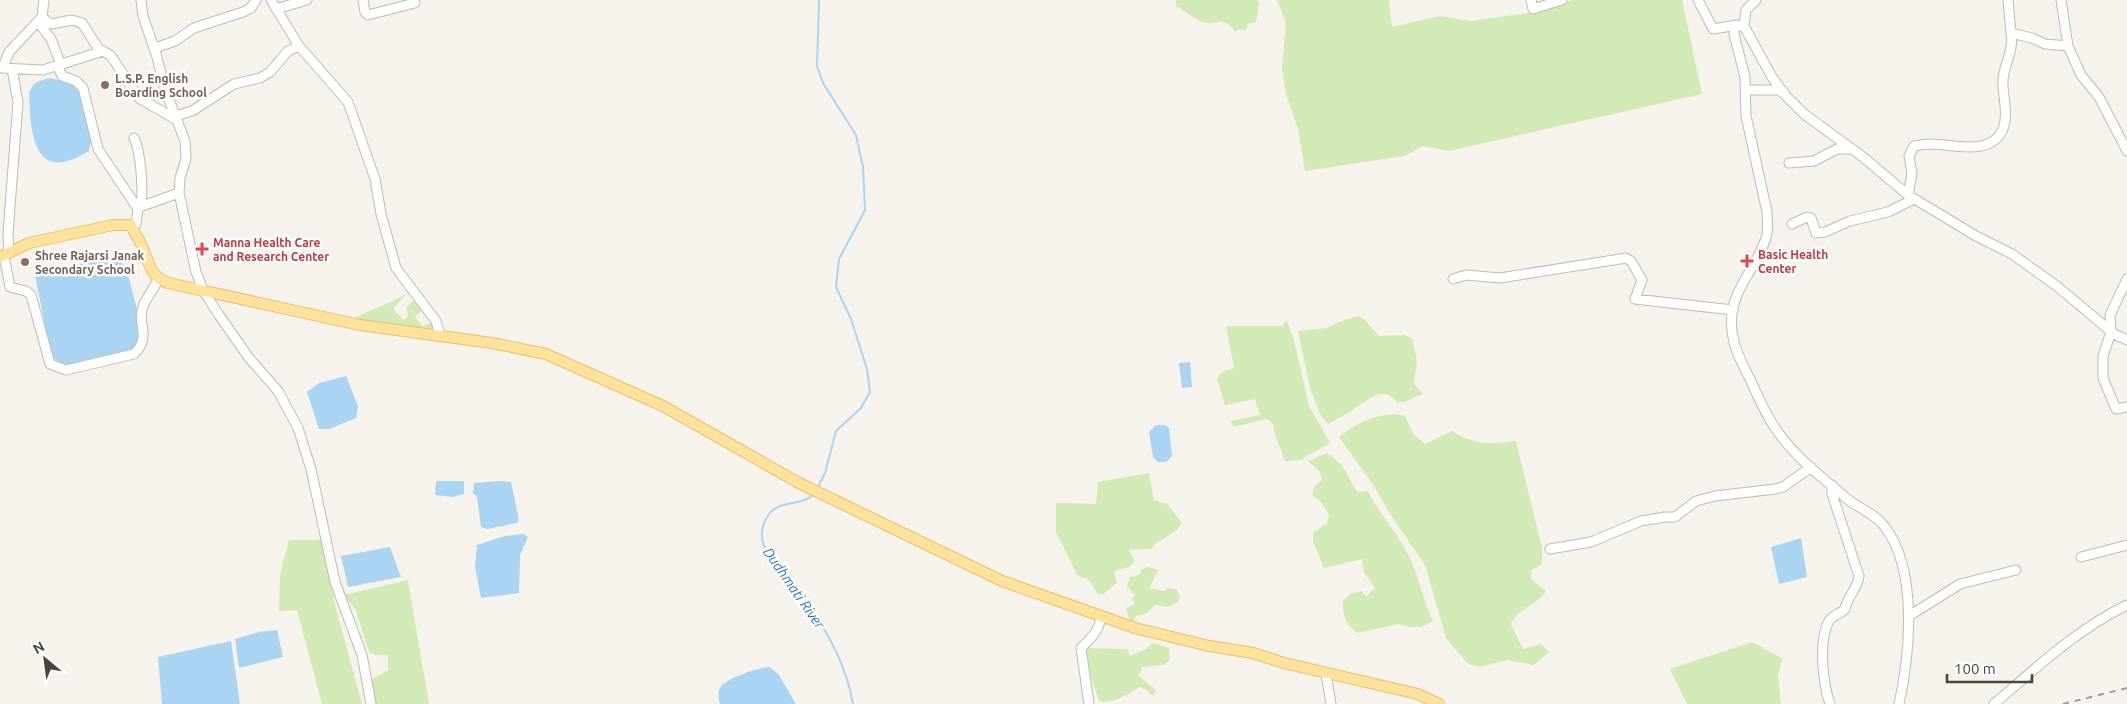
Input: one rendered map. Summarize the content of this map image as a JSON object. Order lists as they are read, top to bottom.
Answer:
{
  "water": ["Dudhmati River"],
  "places": {
    "other": ["L.S.P. English Boarding School", "Shree Rajarsi Janak Secondary School"],
    "health": ["Manna Health Care and Research Center", "Basic Health Center"]
  },
  "scale_bar": "100 m",
  "north": "top left"
}
